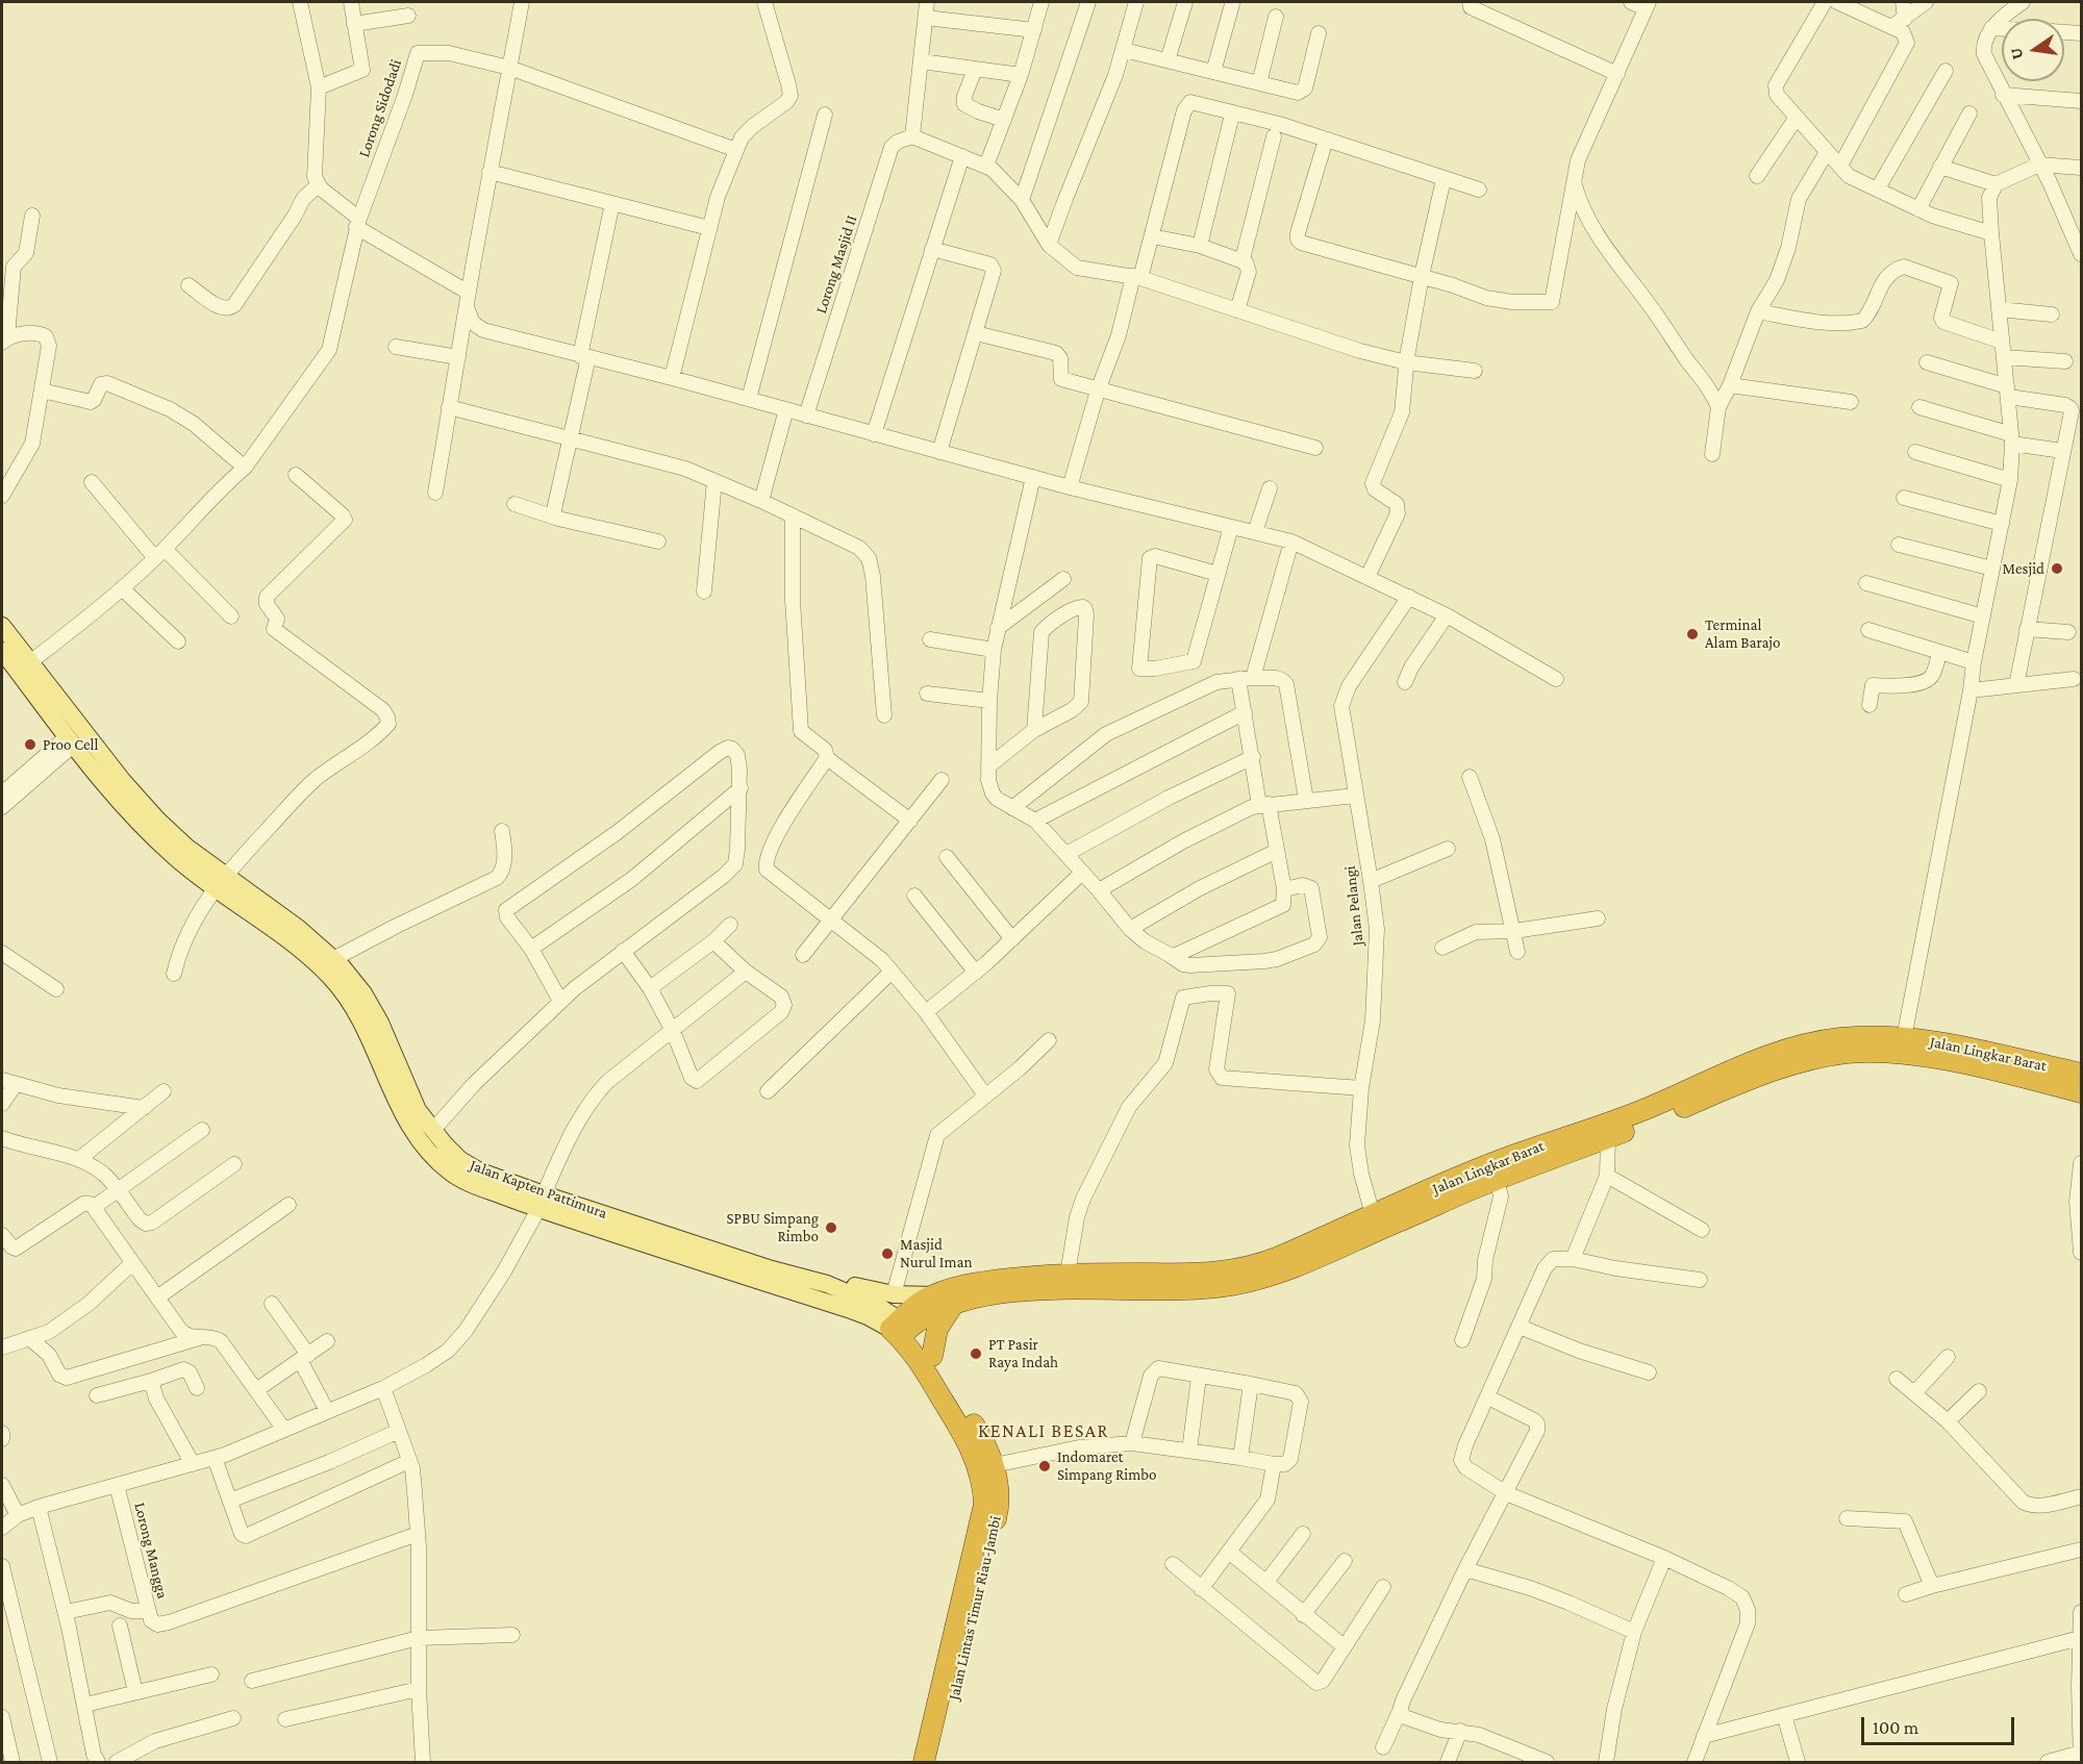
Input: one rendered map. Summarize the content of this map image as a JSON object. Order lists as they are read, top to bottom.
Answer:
{
  "streets": {
    "highway": ["Jalan Lingkar Barat", "Jalan Lintas Timur Riau-Jambi"],
    "main road": ["Jalan Kapten Pattimura"],
    "street": [
      "Lorong Sidodadi",
      "Lorong Masjid II",
      "Jalan Pelangi",
      "Lorong Mangga"
    ]
  },
  "crossings": [
    ["Jalan Pelangi", "Jalan Lingkar Barat"],
    ["Jalan Lingkar Barat", "Jalan Kapten Pattimura"],
    ["Jalan Lingkar Barat", "Jalan Lintas Timur Riau-Jambi"],
    ["Jalan Kapten Pattimura", "Jalan Lintas Timur Riau-Jambi"]
  ],
  "districts": ["KENALI BESAR"],
  "places": [
    "Mesjid",
    "Terminal Alam Barajo",
    "Proo Cell",
    "SPBU Simpang Rimbo",
    "Masjid Nurul Iman",
    "PT Pasir Raya Indah",
    "Indomaret Simpang Rimbo"
  ],
  "scale_bar": "100 m",
  "north": "left"
}
